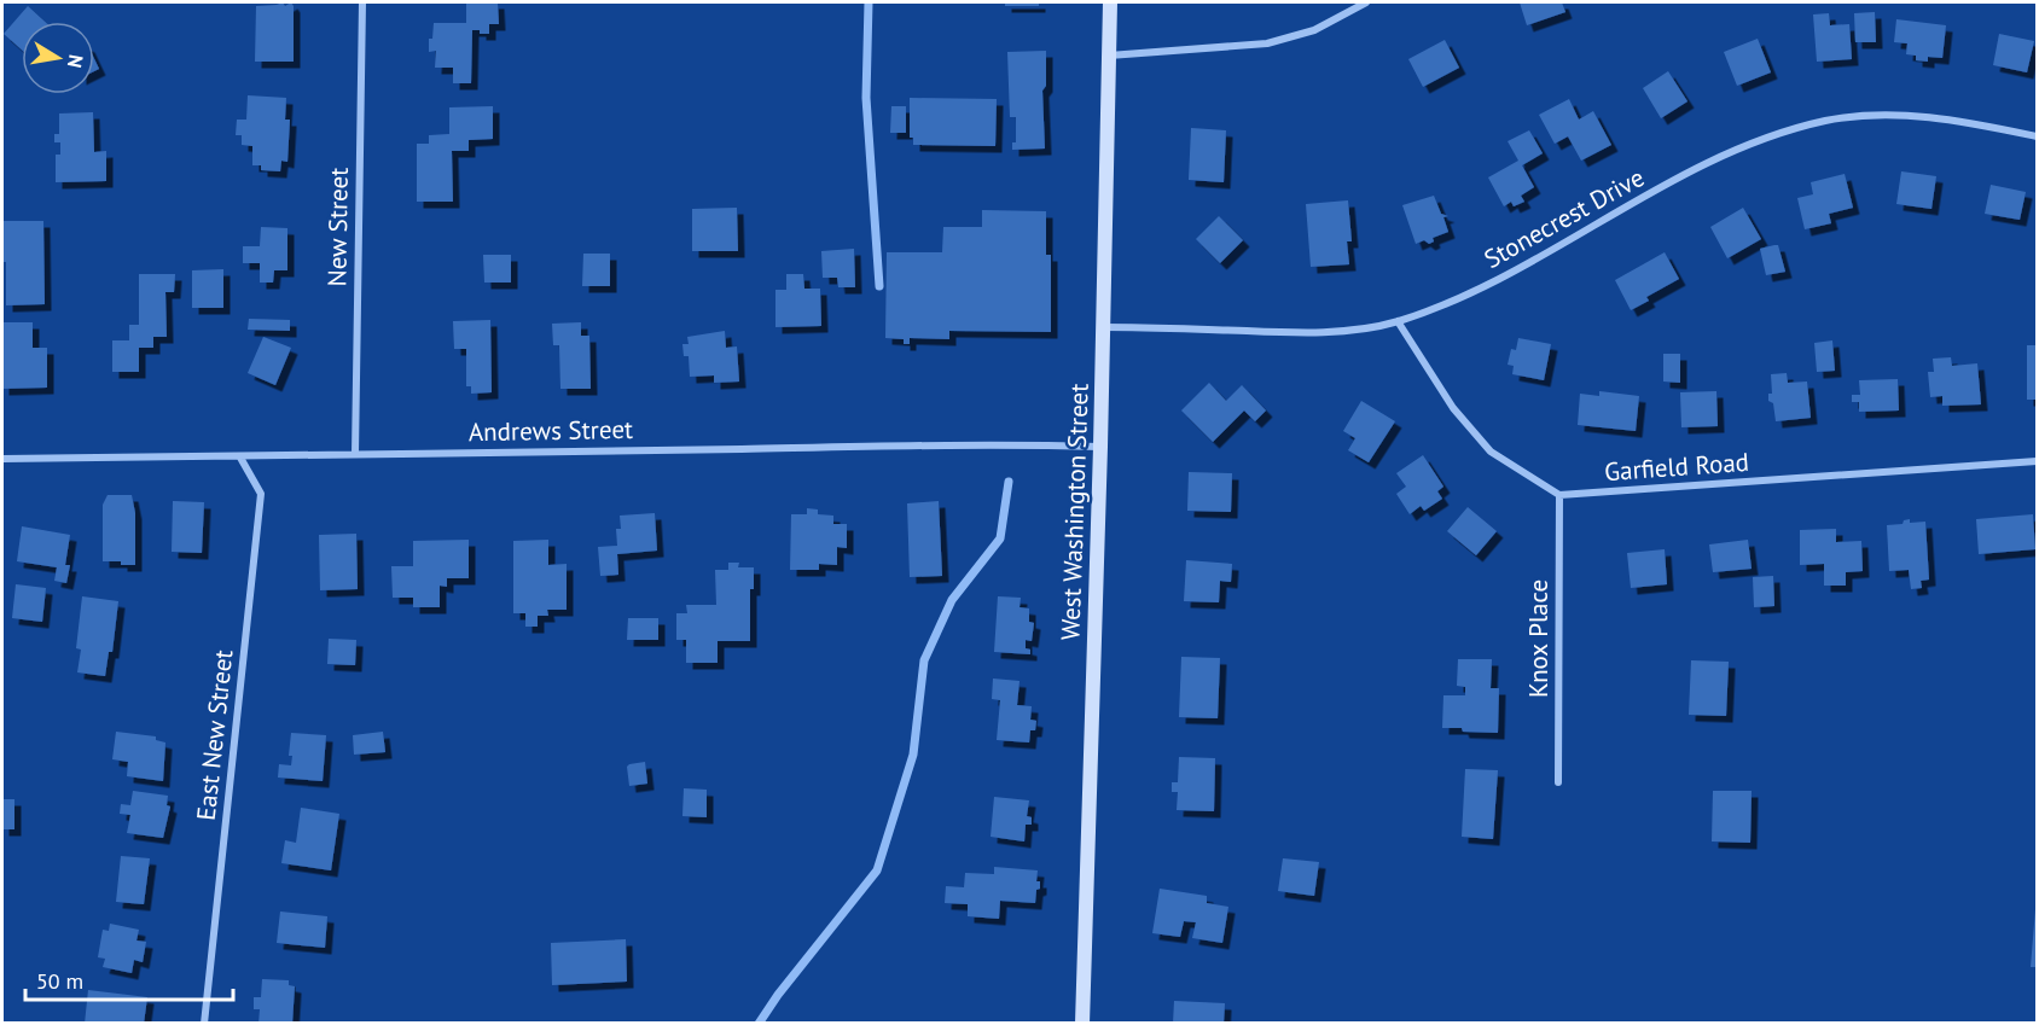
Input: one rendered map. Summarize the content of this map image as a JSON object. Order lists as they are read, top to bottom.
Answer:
{
  "streets": {
    "main road": ["West Washington Street"],
    "street": [
      "Stonecrest Drive",
      "New Street",
      "Andrews Street",
      "Garfield Road",
      "Knox Place",
      "East New Street"
    ]
  },
  "crossings": [
    ["Stonecrest Drive", "West Washington Street"],
    ["New Street", "Andrews Street"],
    ["Andrews Street", "West Washington Street"],
    ["Andrews Street", "East New Street"],
    ["Garfield Road", "Knox Place"]
  ],
  "scale_bar": "50 m",
  "north": "right"
}
